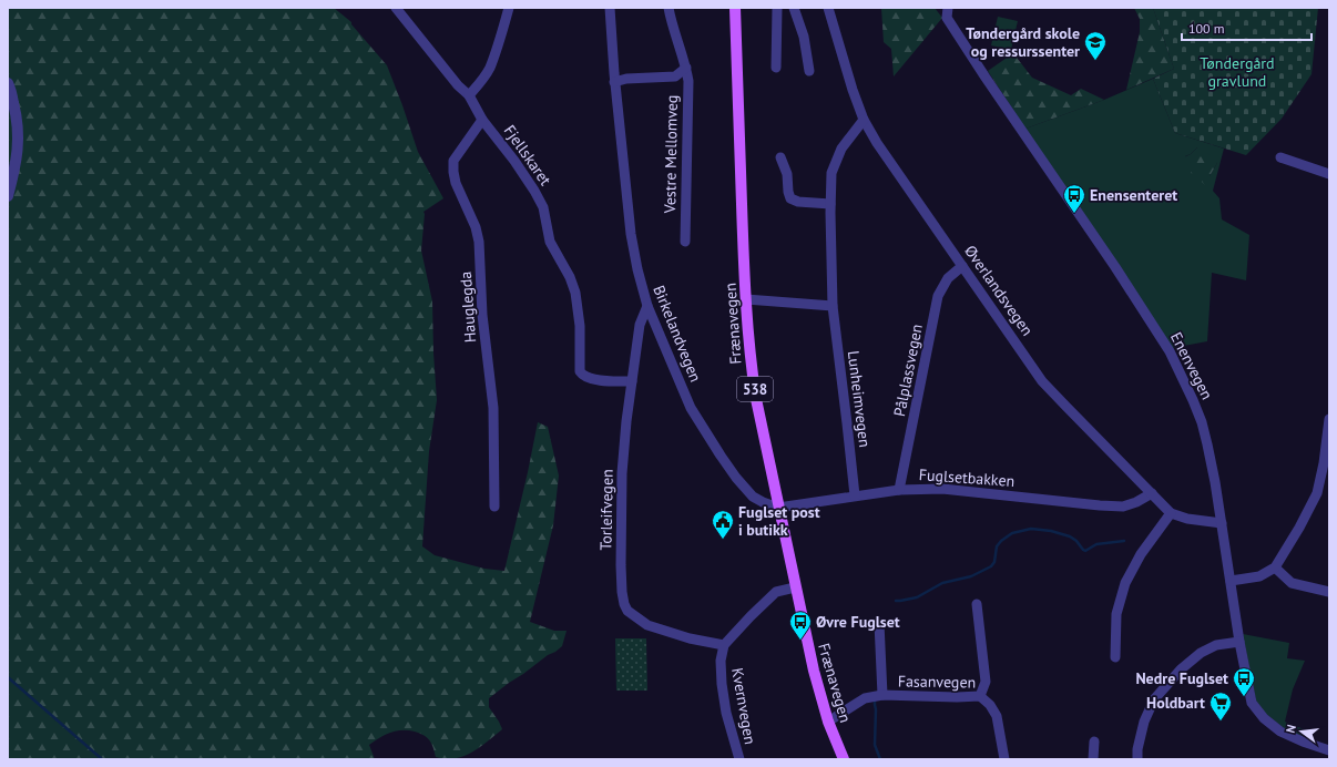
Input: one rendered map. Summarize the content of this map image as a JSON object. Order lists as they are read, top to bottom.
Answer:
{
  "streets": {
    "main road": ["Frænavegen", "538"],
    "street": [
      "Vestre Mellomveg",
      "Fjellskaret",
      "Øverlandsvegen",
      "Hauglegda",
      "Birkelandvegen",
      "Enenvegen",
      "Pålplassvegen",
      "Lunheimvegen",
      "Fuglsetbakken",
      "Torleifvegen",
      "Fasanvegen",
      "Kvernvegen"
    ]
  },
  "crossings": [
    ["Vestre Mellomveg", "Birkelandvegen"],
    ["Fjellskaret", "Hauglegda"],
    ["Fjellskaret", "Torleifvegen"],
    ["Øverlandsvegen", "Pålplassvegen"],
    ["Øverlandsvegen", "Lunheimvegen"],
    ["Øverlandsvegen", "Fuglsetbakken"],
    ["Frænavegen", "Birkelandvegen"],
    ["Frænavegen", "Fuglsetbakken"],
    ["Frænavegen", "Fasanvegen"],
    ["Birkelandvegen", "Fuglsetbakken"],
    ["Birkelandvegen", "Torleifvegen"],
    ["Pålplassvegen", "Fuglsetbakken"],
    ["Lunheimvegen", "Fuglsetbakken"],
    ["Torleifvegen", "Kvernvegen"]
  ],
  "parks": ["Tøndergård gravlund"],
  "places": {
    "school or university": ["Tøndergård skole og ressurssenter"],
    "bus stop": ["Enensenteret", "Øvre Fuglset", "Nedre Fuglset"],
    "public building": ["Fuglset post i butikk"],
    "supermarket": ["Holdbart"]
  },
  "scale_bar": "100 m",
  "north": "left"
}
